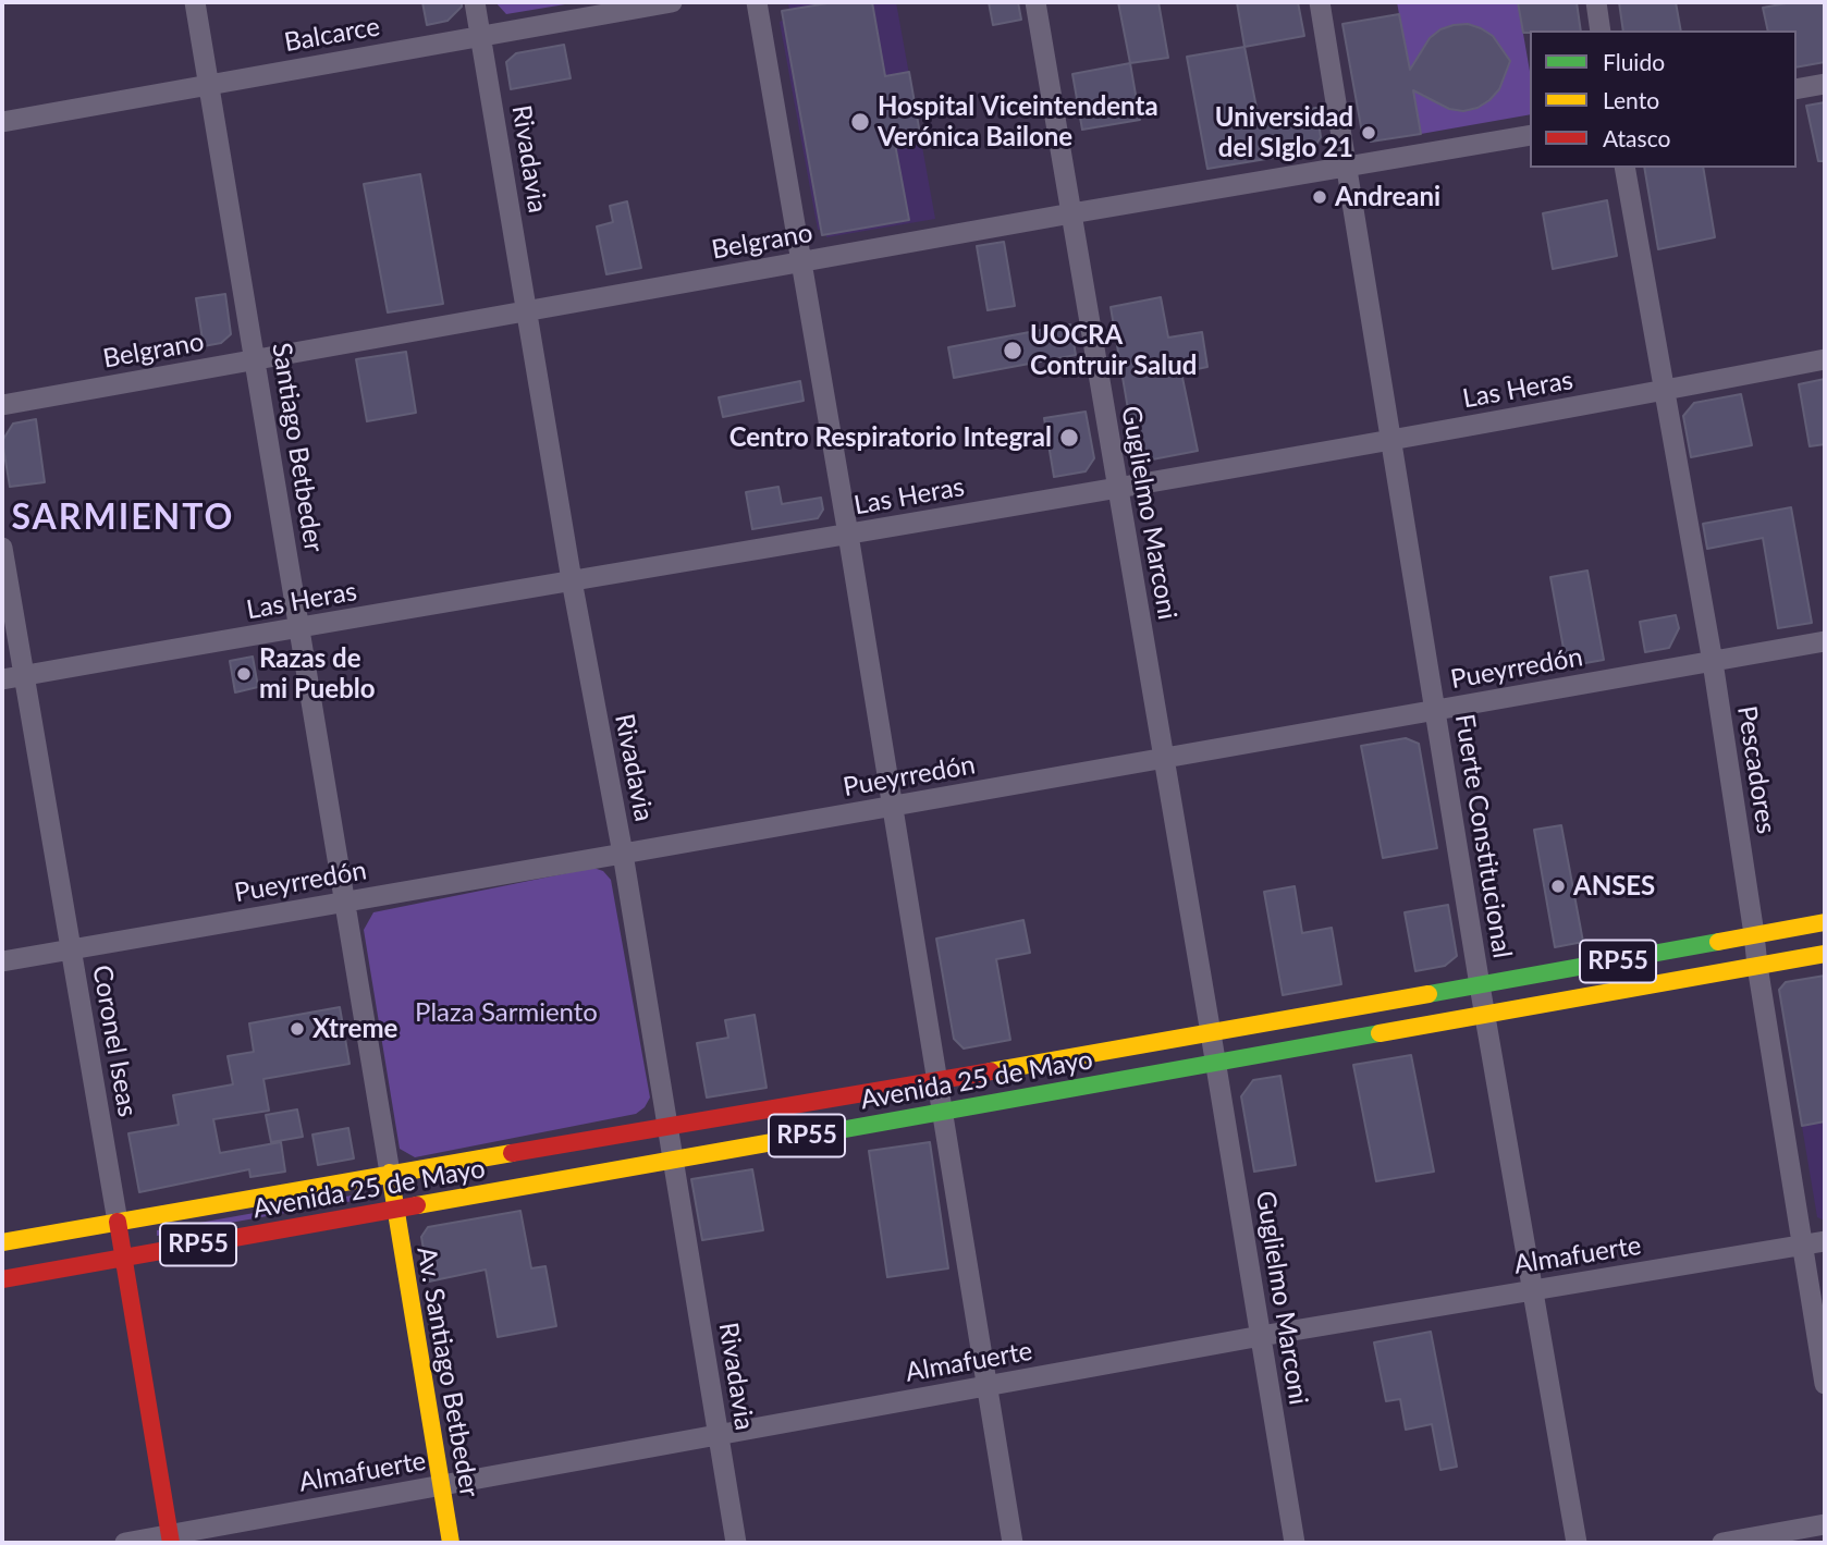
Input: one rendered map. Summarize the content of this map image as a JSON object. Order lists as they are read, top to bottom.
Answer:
{
  "streets": {
    "main road": [
      "RP55",
      "Coronel Iseas",
      "Avenida 25 de Mayo",
      "Av. Santiago Betbeder"
    ],
    "street": [
      "Balcarce",
      "Rivadavia",
      "Belgrano",
      "Las Heras",
      "Santiago Betbeder",
      "Guglielmo Marconi",
      "Pueyrredón",
      "Pescadores",
      "Fuerte Constitucional",
      "Almafuerte"
    ]
  },
  "crossings": [
    ["Balcarce", "Rivadavia"],
    ["Balcarce", "Santiago Betbeder"],
    ["Rivadavia", "Belgrano"],
    ["Rivadavia", "Las Heras"],
    ["Rivadavia", "Pueyrredón"],
    ["Rivadavia", "Avenida 25 de Mayo"],
    ["Rivadavia", "Almafuerte"],
    ["Belgrano", "Santiago Betbeder"],
    ["Belgrano", "Guglielmo Marconi"],
    ["Belgrano", "Fuerte Constitucional"],
    ["Las Heras", "Santiago Betbeder"],
    ["Las Heras", "Guglielmo Marconi"],
    ["Las Heras", "Pescadores"],
    ["Las Heras", "Fuerte Constitucional"],
    ["Las Heras", "Coronel Iseas"],
    ["Santiago Betbeder", "Pueyrredón"],
    ["Santiago Betbeder", "Avenida 25 de Mayo"],
    ["Santiago Betbeder", "Av. Santiago Betbeder"],
    ["Guglielmo Marconi", "Pueyrredón"],
    ["Guglielmo Marconi", "Avenida 25 de Mayo"],
    ["Guglielmo Marconi", "Almafuerte"],
    ["Pueyrredón", "Pescadores"],
    ["Pueyrredón", "Fuerte Constitucional"],
    ["Pueyrredón", "Coronel Iseas"],
    ["Pescadores", "Avenida 25 de Mayo"],
    ["Pescadores", "Almafuerte"],
    ["Fuerte Constitucional", "Avenida 25 de Mayo"],
    ["Fuerte Constitucional", "Almafuerte"],
    ["Coronel Iseas", "Avenida 25 de Mayo"],
    ["Coronel Iseas", "Almafuerte"],
    ["Avenida 25 de Mayo", "Av. Santiago Betbeder"],
    ["Almafuerte", "Av. Santiago Betbeder"]
  ],
  "districts": ["SARMIENTO"],
  "parks": ["Plaza Sarmiento"],
  "places": [
    "Hospital Viceintendenta Verónica Bailone",
    "Universidad del SIglo 21",
    "Andreani",
    "UOCRA Contruir Salud",
    "Centro Respiratorio Integral",
    "Razas de mi Pueblo",
    "ANSES",
    "Xtreme"
  ],
  "legend": ["Fluido", "Lento", "Atasco"]
}
